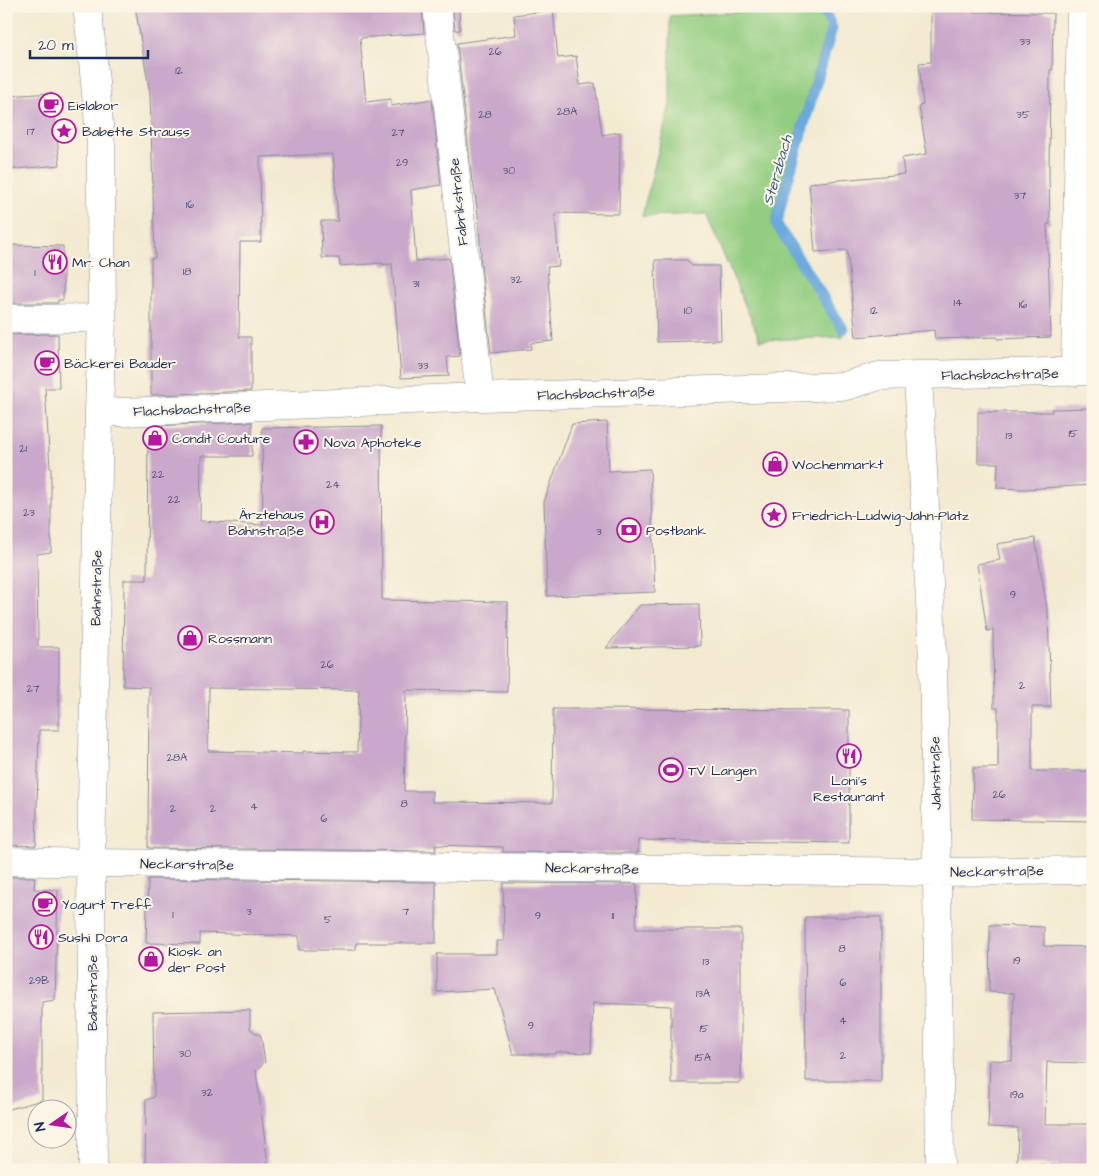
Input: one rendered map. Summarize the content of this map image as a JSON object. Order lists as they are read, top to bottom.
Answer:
{
  "streets": {
    "street": [
      "Fabrikstraße",
      "Flachsbachstraße",
      "Bahnstraße",
      "Jahnstraße",
      "Neckarstraße"
    ]
  },
  "crossings": [
    ["Fabrikstraße", "Flachsbachstraße"],
    ["Flachsbachstraße", "Bahnstraße"],
    ["Flachsbachstraße", "Jahnstraße"],
    ["Bahnstraße", "Neckarstraße"],
    ["Jahnstraße", "Neckarstraße"]
  ],
  "water": ["Sterzbach"],
  "places": {
    "cafe": ["Eislabor", "Bäckerei Bauder", "Yogurt Treff"],
    "place": ["Babette Strauss", "Friedrich-Ludwig-Jahn-Platz"],
    "restaurant": ["Mr. Chan", "Loni's Restaurant", "Sushi Dora"],
    "shop": [
      "Condit Couture",
      "Wochenmarkt",
      "Rossmann",
      "Kiosk an der Post"
    ],
    "pharmacy": ["Nova Aphoteke"],
    "hospital": ["Ärztehaus Bahnstraße"],
    "bank": ["Postbank"],
    "sports": ["TV Langen"]
  },
  "house_numbers": [
    "33",
    "26",
    "12",
    "28A",
    "28",
    "35",
    "17",
    "27",
    "29",
    "30",
    "37",
    "16",
    "18",
    "1",
    "32",
    "31",
    "14",
    "16",
    "10",
    "12",
    "33",
    "15",
    "13",
    "21",
    "22",
    "24",
    "22",
    "23",
    "3",
    "9",
    "26",
    "2",
    "27",
    "28A",
    "26",
    "8",
    "4",
    "2",
    "2",
    "6",
    "3",
    "7",
    "1",
    "9",
    "11",
    "5",
    "8",
    "19",
    "13",
    "29B",
    "6",
    "13A",
    "4",
    "9",
    "15",
    "30",
    "2",
    "15A",
    "32",
    "19a"
  ],
  "scale_bar": "20 m",
  "north": "left"
}
